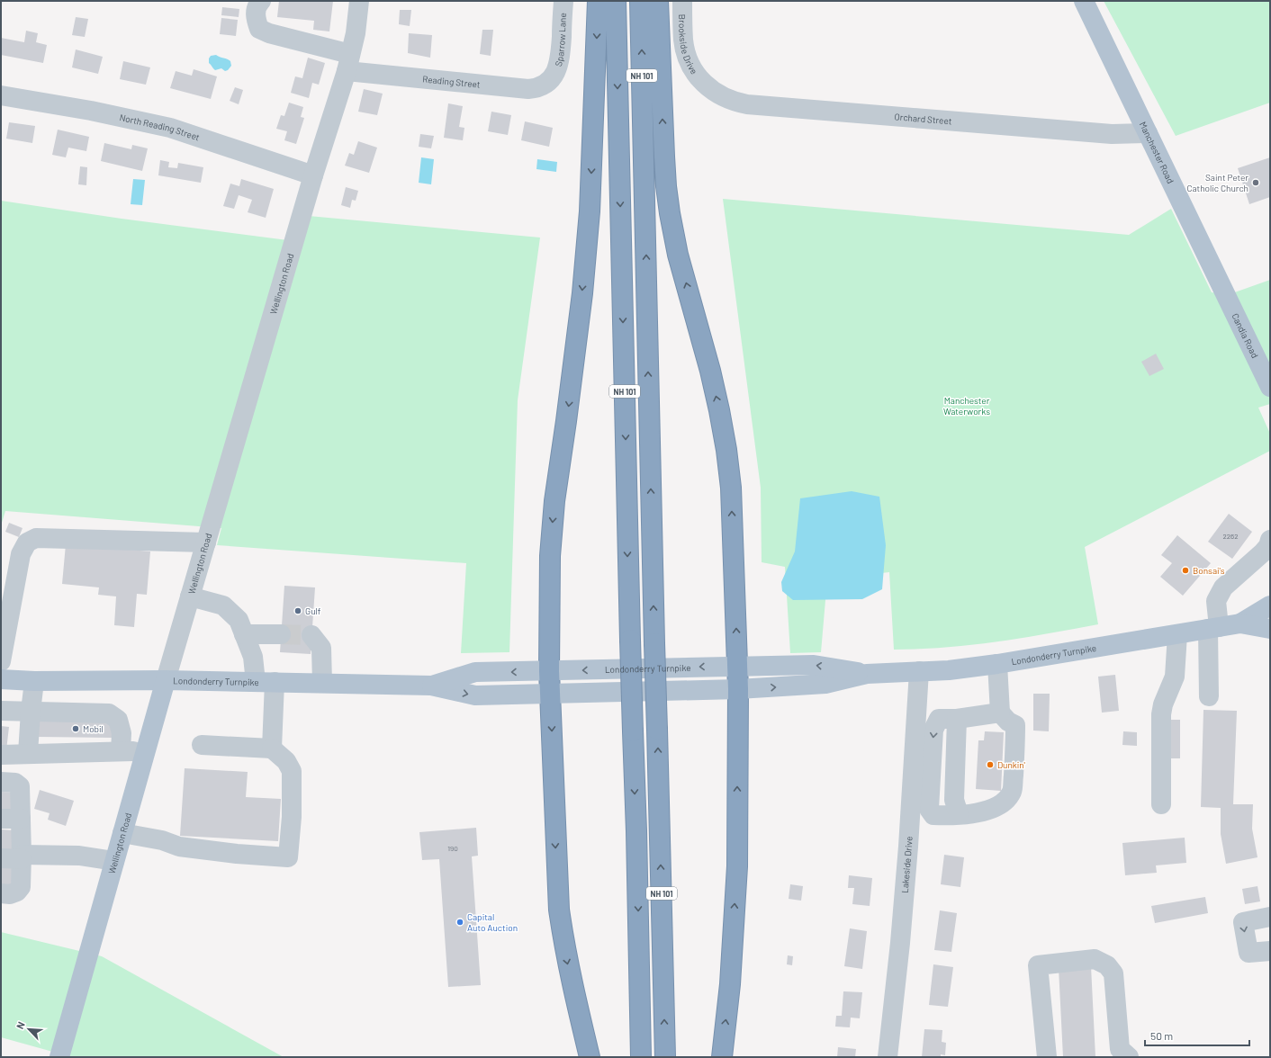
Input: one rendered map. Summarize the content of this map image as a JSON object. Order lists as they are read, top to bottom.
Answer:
{
  "streets": {
    "highway": ["NH 101"],
    "main road": [
      "Manchester Road",
      "Wellington Road",
      "Candia Road",
      "Londonderry Turnpike"
    ],
    "street": [
      "Sparrow Lane",
      "Brookside Drive",
      "Reading Street",
      "Orchard Street",
      "North Reading Street",
      "Lakeside Drive"
    ]
  },
  "crossings": [
    ["Sparrow Lane", "Reading Street"],
    ["Brookside Drive", "Orchard Street"],
    ["Reading Street", "Wellington Road"],
    ["Orchard Street", "Manchester Road"],
    ["North Reading Street", "Wellington Road"],
    ["Manchester Road", "Candia Road"],
    ["Wellington Road", "Londonderry Turnpike"],
    ["Londonderry Turnpike", "Lakeside Drive"]
  ],
  "parks": ["Manchester Waterworks"],
  "places": [
    "Saint Peter Catholic Church",
    "Bonsai's",
    "Gulf",
    "Mobil",
    "Dunkin'",
    "Capital Auto Auction"
  ],
  "house_numbers": ["2262", "190"],
  "scale_bar": "50 m",
  "north": "top left"
}
